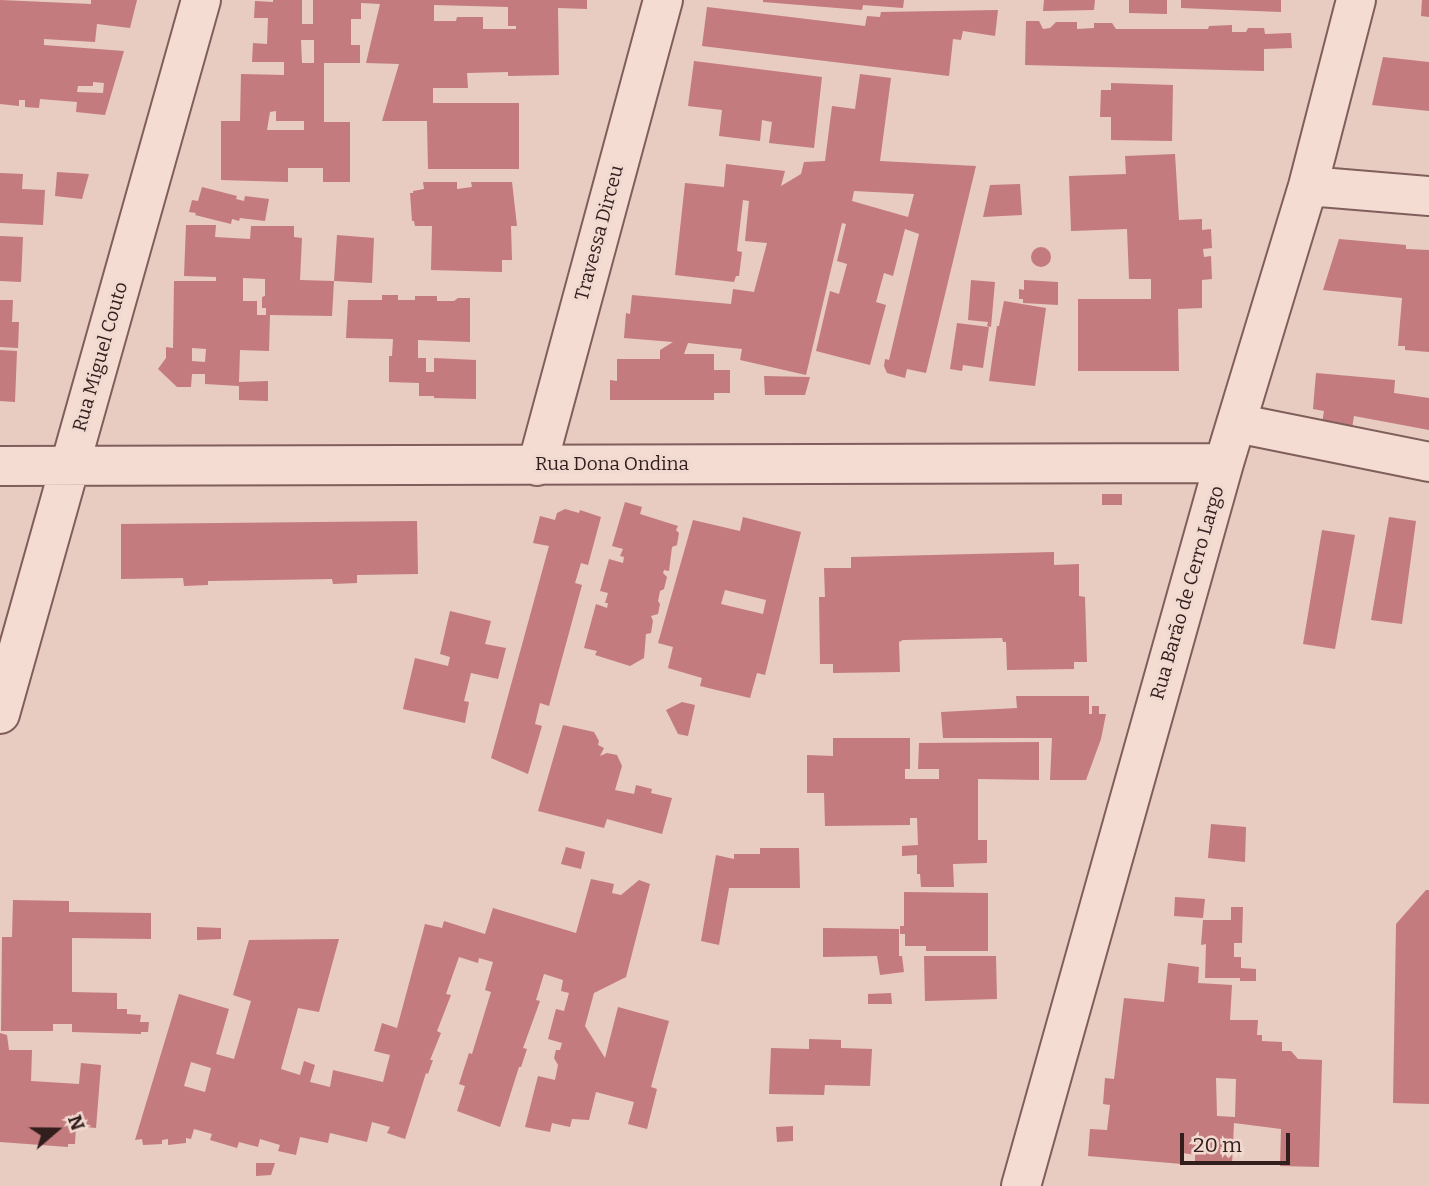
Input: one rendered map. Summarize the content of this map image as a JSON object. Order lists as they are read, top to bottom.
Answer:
{
  "streets": {
    "street": [
      "Travessa Dirceu",
      "Rua Miguel Couto",
      "Rua Dona Ondina",
      "Rua Barão de Cerro Largo"
    ]
  },
  "crossings": [
    ["Travessa Dirceu", "Rua Dona Ondina"],
    ["Rua Miguel Couto", "Rua Dona Ondina"],
    ["Rua Dona Ondina", "Rua Barão de Cerro Largo"]
  ],
  "scale_bar": "20 m",
  "north": "right"
}
